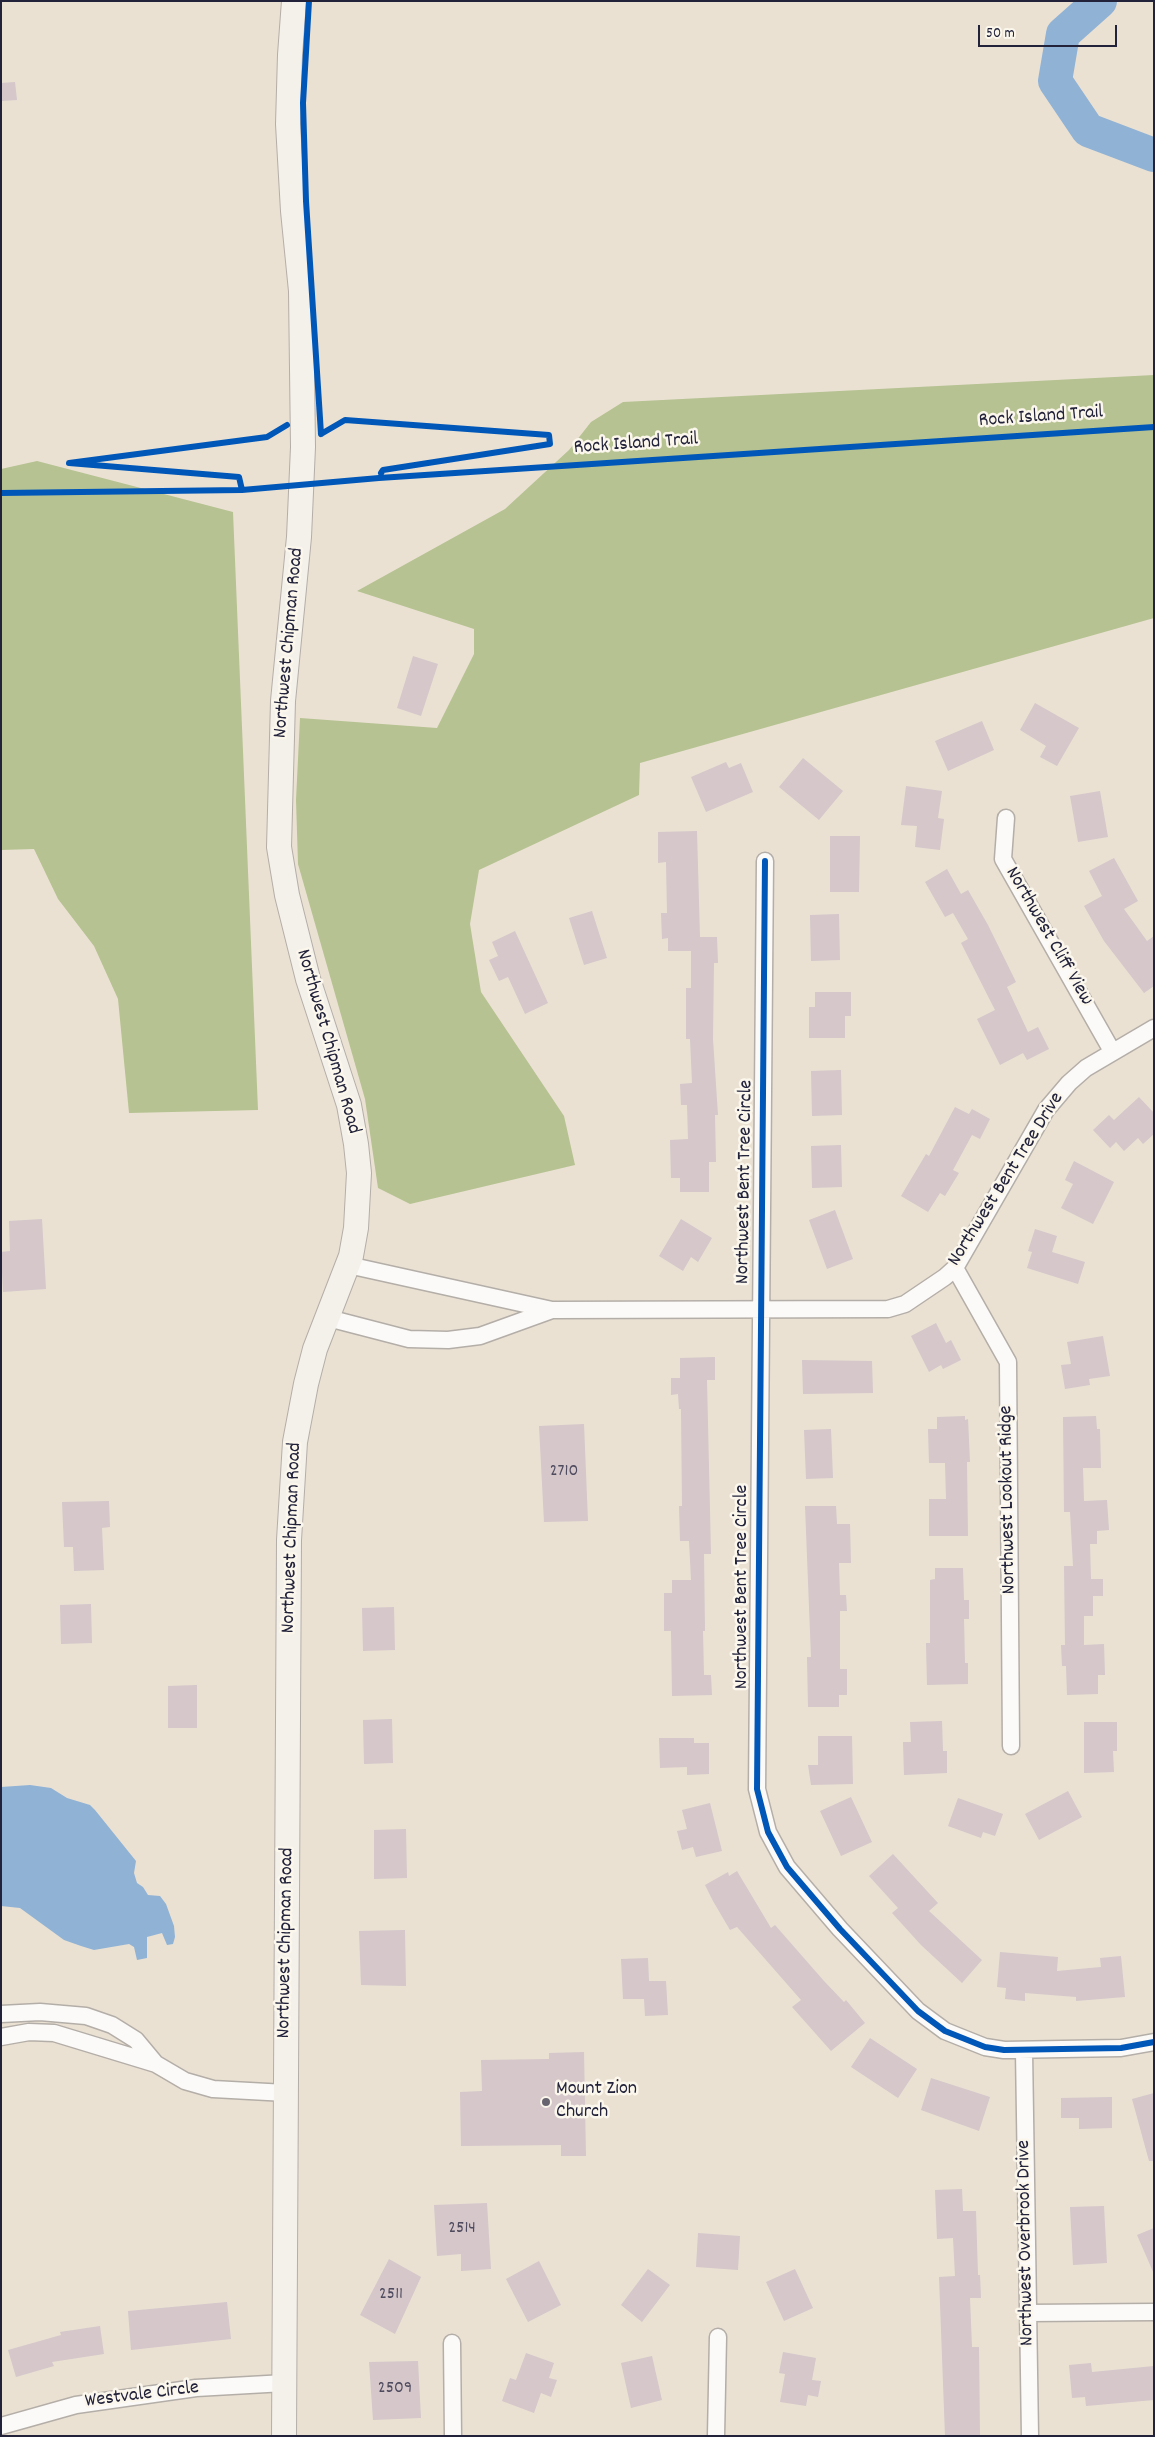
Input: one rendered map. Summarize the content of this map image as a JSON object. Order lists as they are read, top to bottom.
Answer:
{
  "streets": {
    "main road": ["Northwest Chipman Road"],
    "street": [
      "Northwest Cliff View",
      "Northwest Bent Tree Drive",
      "Northwest Bent Tree Circle",
      "Northwest Lookout Ridge",
      "Northwest Overbrook Drive",
      "Westvale Circle"
    ],
    "cycle path": ["Rock Island Trail"]
  },
  "crossings": [
    ["Northwest Chipman Road", "Northwest Bent Tree Drive"],
    ["Northwest Chipman Road", "Westvale Circle"],
    ["Northwest Cliff View", "Northwest Bent Tree Drive"],
    ["Northwest Bent Tree Drive", "Northwest Bent Tree Circle"],
    ["Northwest Bent Tree Drive", "Northwest Lookout Ridge"],
    ["Northwest Bent Tree Circle", "Northwest Overbrook Drive"]
  ],
  "places": ["Mount Zion Church"],
  "house_numbers": [
    "2710",
    "2514",
    "2511",
    "2509"
  ],
  "scale_bar": "50 m"
}
